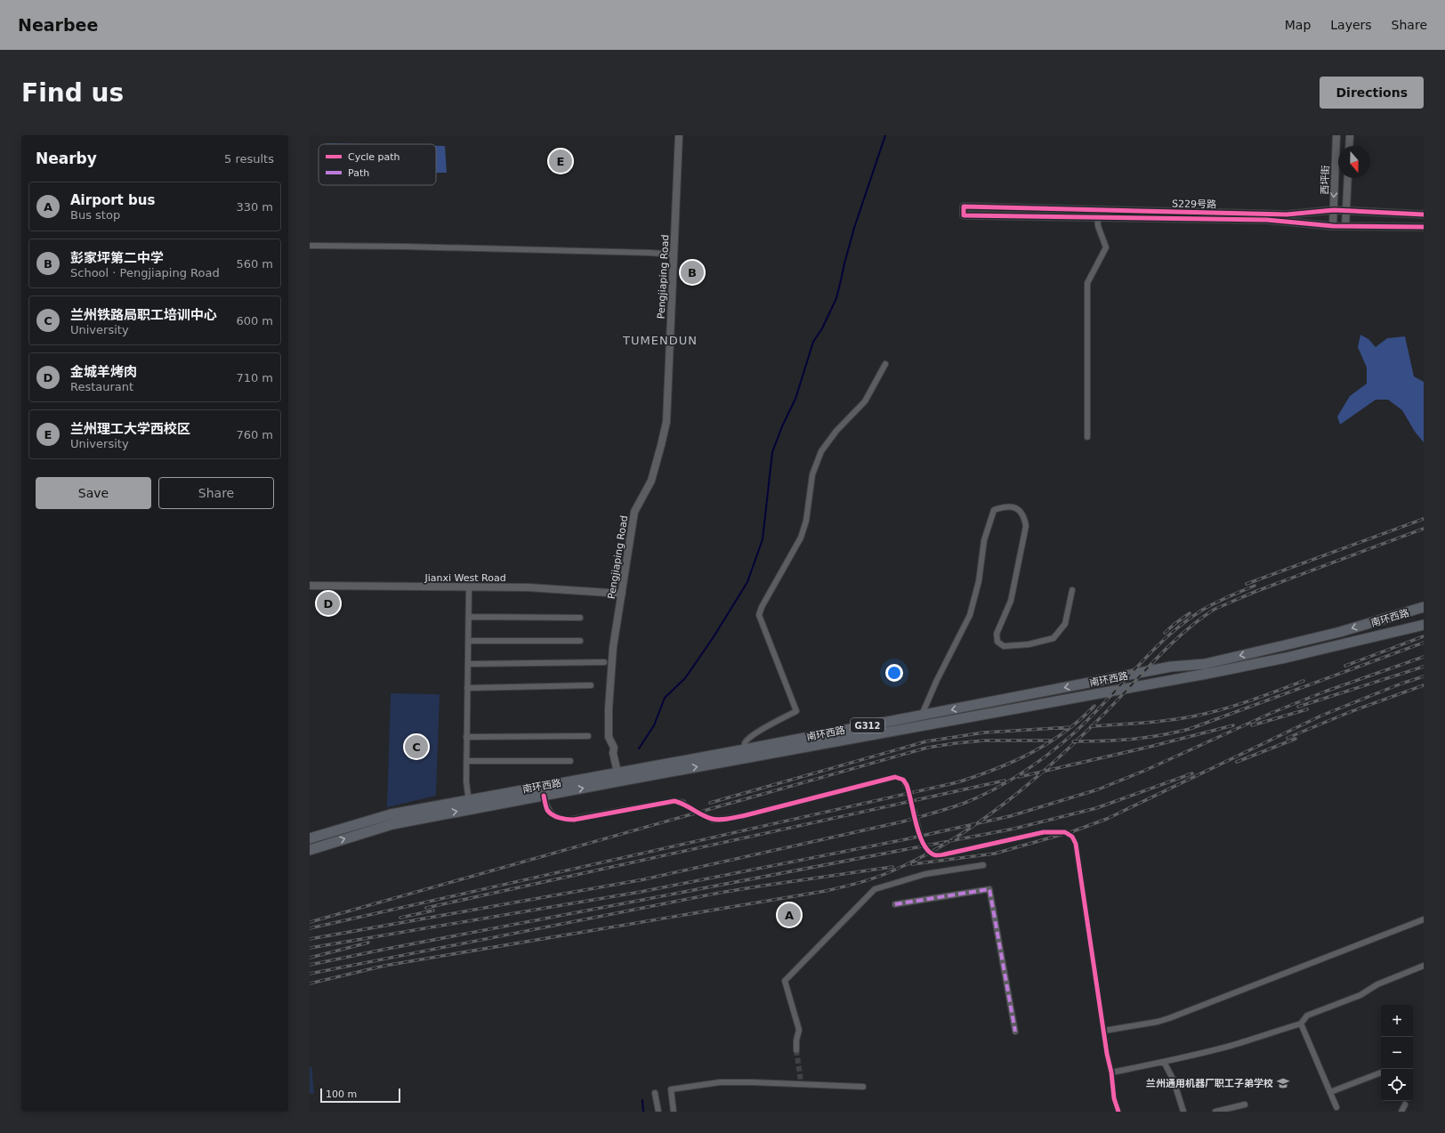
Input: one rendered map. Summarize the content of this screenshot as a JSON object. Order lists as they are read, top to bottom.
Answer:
{
  "streets": {
    "highway": ["南环西路", "G312"],
    "street": [
      "西坪街",
      "S229号路",
      "Pengjiaping Road",
      "Jianxi West Road"
    ]
  },
  "crossings": [
    ["西坪街", "S229号路"],
    ["Pengjiaping Road", "Jianxi West Road"],
    ["Pengjiaping Road", "南环西路"]
  ],
  "districts": ["TUMENDUN"],
  "places": {
    "school or university": ["兰州通用机器厂职工子弟学校"]
  },
  "legend": ["Cycle path", "Path"],
  "scale_bar": "100 m",
  "north": "bottom",
  "page": {
    "header": "Nearbee",
    "nav": ["Map", "Layers", "Share"],
    "buttons": [
      "Directions",
      ["Save", "Share"]
    ],
    "title": "Find us",
    "heading": ["Nearby", "5 results"],
    "pins": [
      "E",
      "B",
      "D",
      "C",
      "A"
    ],
    "list": [
      {
        "mark": "A",
        "name": "Airport bus",
        "note": "Bus stop",
        "value": "330 m"
      },
      {
        "mark": "B",
        "name": "彭家坪第二中学",
        "note": "School · Pengjiaping Road",
        "value": "560 m"
      },
      {
        "mark": "C",
        "name": "兰州铁路局职工培训中心",
        "note": "University",
        "value": "600 m"
      },
      {
        "mark": "D",
        "name": "金城羊烤肉",
        "note": "Restaurant",
        "value": "710 m"
      },
      {
        "mark": "E",
        "name": "兰州理工大学西校区",
        "note": "University",
        "value": "760 m"
      }
    ],
    "map_buttons": ["+", "−"],
    "scale": "100 m"
  }
}
